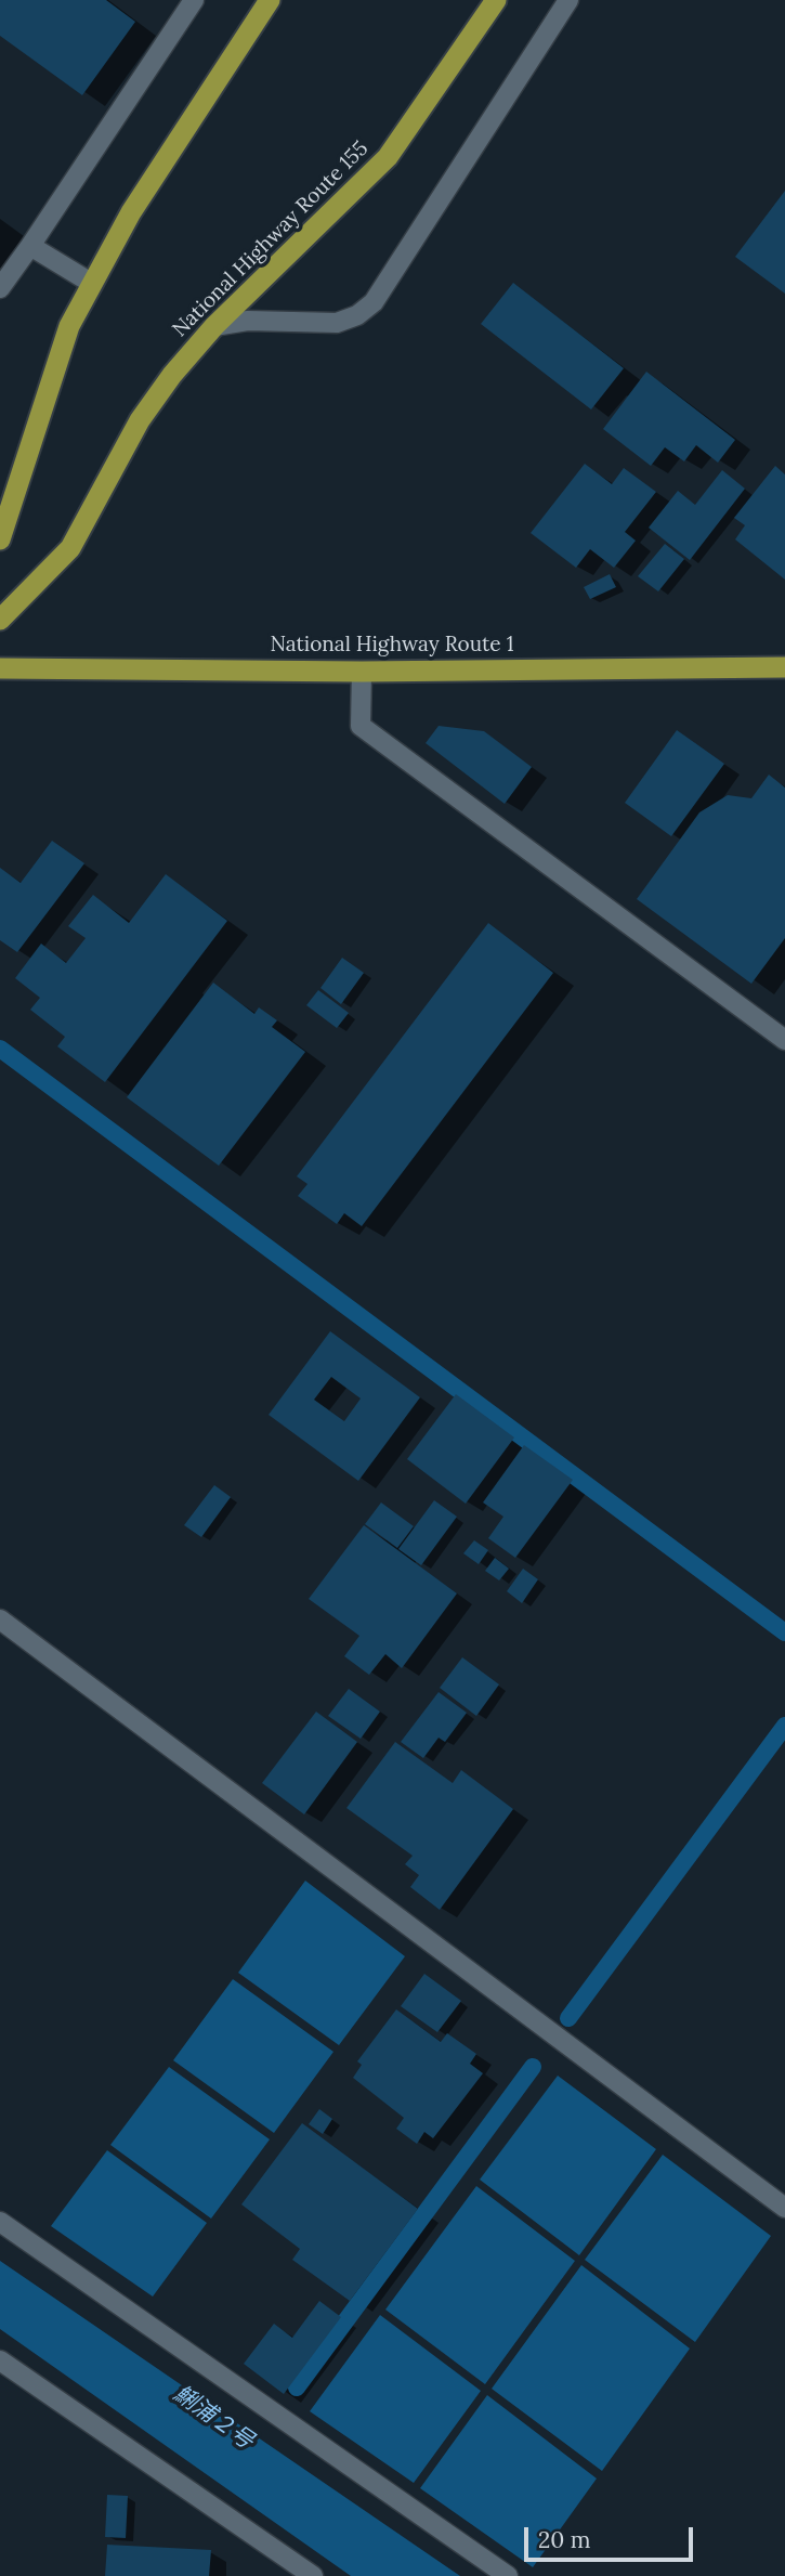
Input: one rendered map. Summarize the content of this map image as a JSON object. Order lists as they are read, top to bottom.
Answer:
{
  "streets": {
    "highway": ["National Highway Route 155", "National Highway Route 1"]
  },
  "water": ["鯏浦２号"],
  "scale_bar": "20 m"
}
